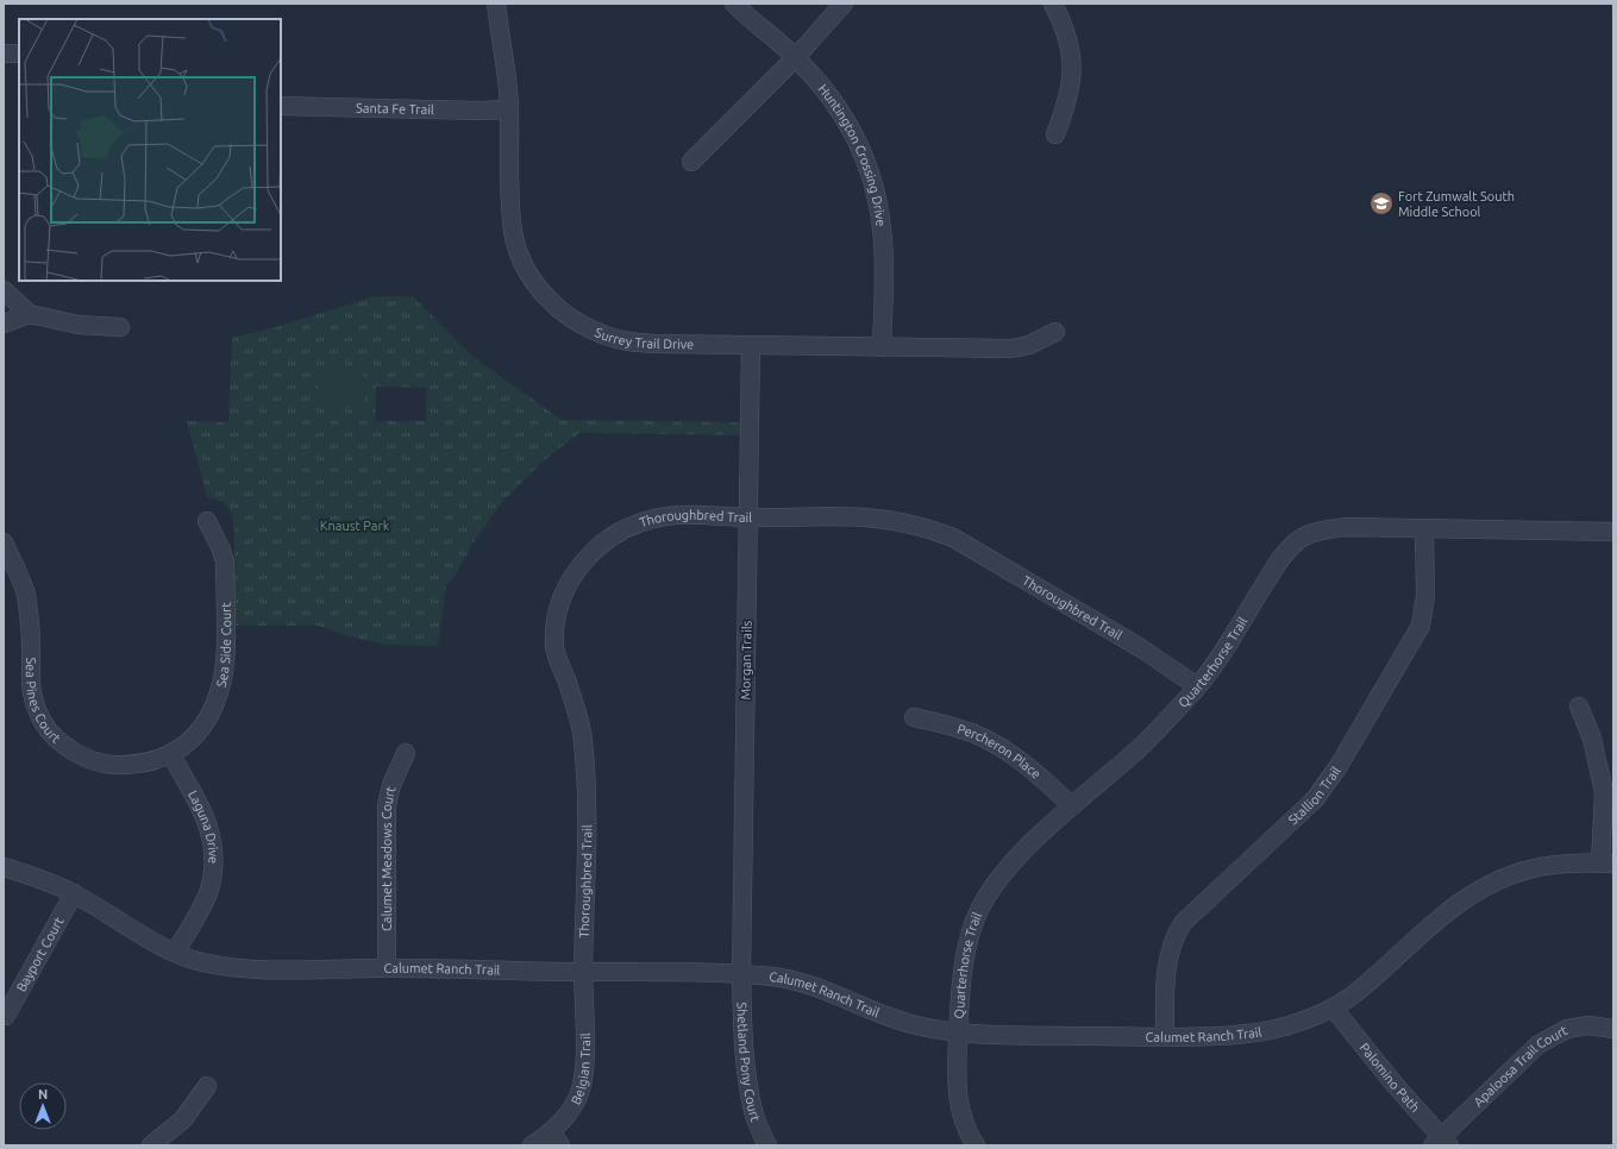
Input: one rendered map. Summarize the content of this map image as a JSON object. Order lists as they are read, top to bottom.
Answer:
{
  "streets": {
    "street": [
      "Santa Fe Trail",
      "Huntington Crossing Drive",
      "Surrey Trail Drive",
      "Thoroughbred Trail",
      "Sea Side Court",
      "Morgan Trails",
      "Quarterhorse Trail",
      "Sea Pines Court",
      "Percheron Place",
      "Stallion Trail",
      "Laguna Drive",
      "Calumet Meadows Court",
      "Bayport Court",
      "Calumet Ranch Trail",
      "Shetland Pony Court",
      "Belgian Trail",
      "Apaloosa Trail Court",
      "Palomino Path"
    ]
  },
  "crossings": [
    ["Santa Fe Trail", "Surrey Trail Drive"],
    ["Huntington Crossing Drive", "Surrey Trail Drive"],
    ["Surrey Trail Drive", "Morgan Trails"],
    ["Thoroughbred Trail", "Morgan Trails"],
    ["Thoroughbred Trail", "Quarterhorse Trail"],
    ["Thoroughbred Trail", "Calumet Ranch Trail"],
    ["Thoroughbred Trail", "Belgian Trail"],
    ["Sea Side Court", "Sea Pines Court"],
    ["Sea Side Court", "Laguna Drive"],
    ["Morgan Trails", "Calumet Ranch Trail"],
    ["Morgan Trails", "Shetland Pony Court"],
    ["Quarterhorse Trail", "Percheron Place"],
    ["Quarterhorse Trail", "Stallion Trail"],
    ["Quarterhorse Trail", "Calumet Ranch Trail"],
    ["Sea Pines Court", "Laguna Drive"],
    ["Stallion Trail", "Calumet Ranch Trail"],
    ["Laguna Drive", "Calumet Ranch Trail"],
    ["Calumet Meadows Court", "Calumet Ranch Trail"],
    ["Bayport Court", "Calumet Ranch Trail"],
    ["Calumet Ranch Trail", "Shetland Pony Court"],
    ["Calumet Ranch Trail", "Belgian Trail"],
    ["Calumet Ranch Trail", "Palomino Path"],
    ["Apaloosa Trail Court", "Palomino Path"]
  ],
  "parks": ["Knaust Park"],
  "places": {
    "school or university": ["Fort Zumwalt South Middle School"]
  },
  "north": "top"
}
